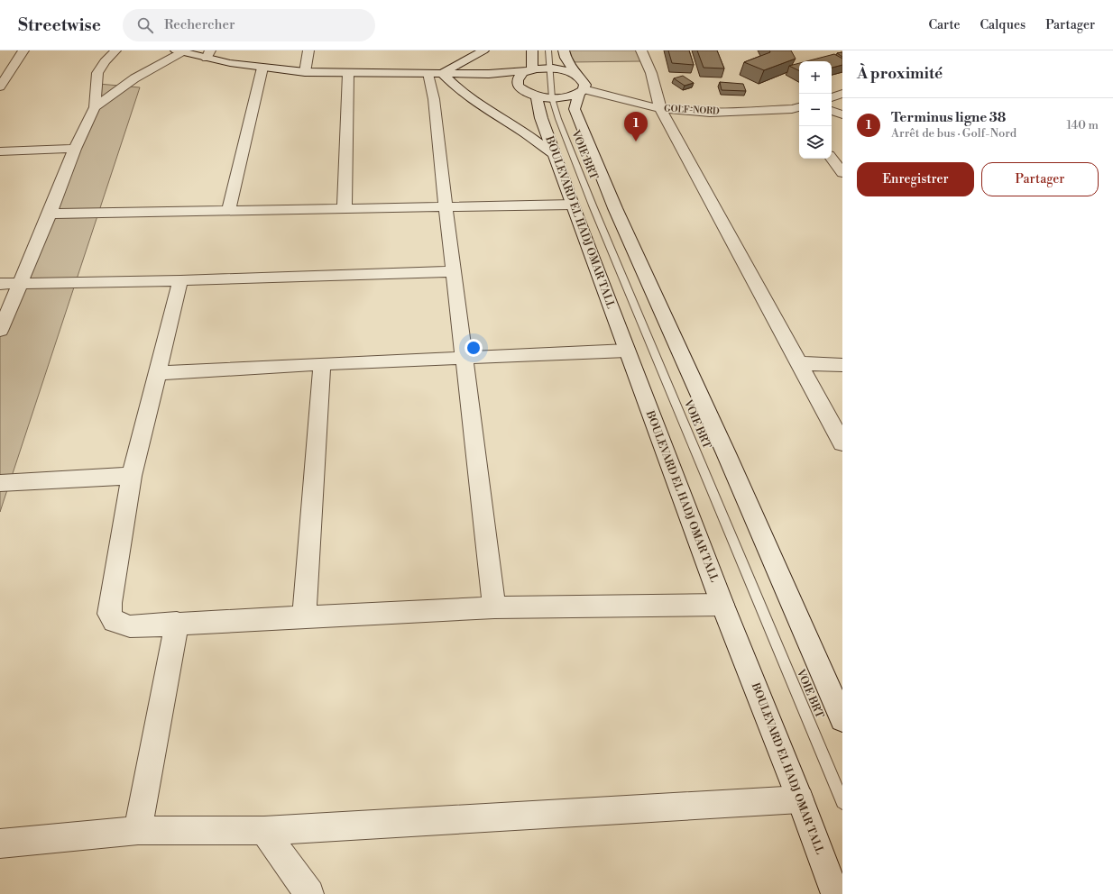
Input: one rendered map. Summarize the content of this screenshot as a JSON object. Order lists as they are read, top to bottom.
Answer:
{
  "streets": {
    "street": ["GOLF-NORD", "BOULEVARD EL HADJ OMAR TALL"],
    "lane": ["VOIE BRT"]
  },
  "crossings": [
    ["VOIE BRT", "BOULEVARD EL HADJ OMAR TALL"]
  ],
  "page": {
    "header": "Streetwise",
    "search": "Rechercher",
    "nav": ["Carte", "Calques", "Partager"],
    "heading": "À proximité",
    "map_buttons": ["+", "−"],
    "list": [
      {
        "mark": "1",
        "name": "Terminus ligne 38",
        "note": "Arrêt de bus · Golf-Nord",
        "value": "140 m"
      }
    ],
    "pins": "1",
    "buttons": ["Enregistrer", "Partager"]
  }
}
